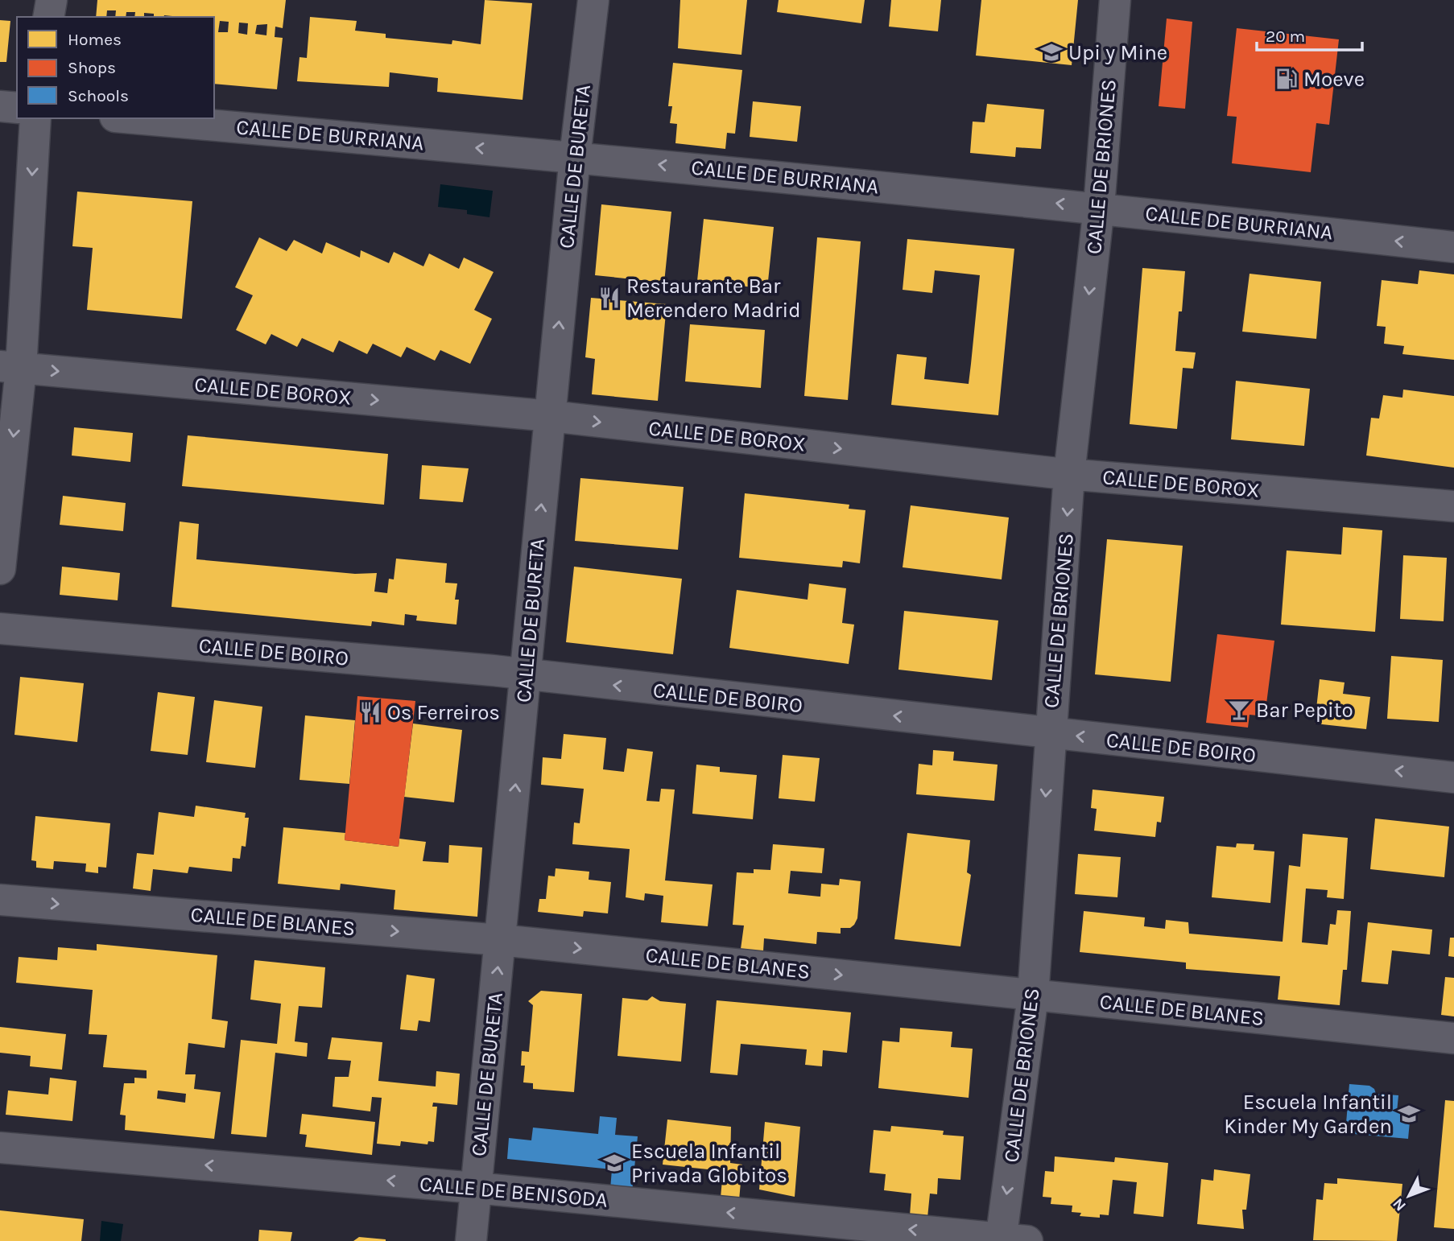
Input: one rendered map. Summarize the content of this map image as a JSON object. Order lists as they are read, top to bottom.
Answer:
{
  "streets": {
    "street": [
      "CALLE DE BURRIANA",
      "CALLE DE BURETA",
      "CALLE DE BRIONES",
      "CALLE DE BOROX",
      "CALLE DE BOIRO",
      "CALLE DE BLANES",
      "CALLE DE BENISODA"
    ]
  },
  "crossings": [
    ["CALLE DE BURRIANA", "CALLE DE BURETA"],
    ["CALLE DE BURRIANA", "CALLE DE BRIONES"],
    ["CALLE DE BURETA", "CALLE DE BOROX"],
    ["CALLE DE BURETA", "CALLE DE BOIRO"],
    ["CALLE DE BURETA", "CALLE DE BLANES"],
    ["CALLE DE BURETA", "CALLE DE BENISODA"],
    ["CALLE DE BRIONES", "CALLE DE BOROX"],
    ["CALLE DE BRIONES", "CALLE DE BOIRO"],
    ["CALLE DE BRIONES", "CALLE DE BLANES"],
    ["CALLE DE BRIONES", "CALLE DE BENISODA"]
  ],
  "one_way": [
    "CALLE DE BURRIANA",
    "CALLE DE BURETA",
    "CALLE DE BRIONES",
    "CALLE DE BOROX",
    "CALLE DE BOIRO",
    "CALLE DE BLANES",
    "CALLE DE BENISODA"
  ],
  "places": {
    "school or university": ["Upi y Mine", "Escuela Infantil Kinder My Garden", "Escuela Infantil Privada Globitos"],
    "fuel station": ["Moeve"],
    "restaurant": ["Restaurante Bar Merendero Madrid", "Os Ferreiros"],
    "bar": ["Bar Pepito"]
  },
  "legend": ["Homes", "Shops", "Schools"],
  "scale_bar": "20 m",
  "north": "bottom left"
}
